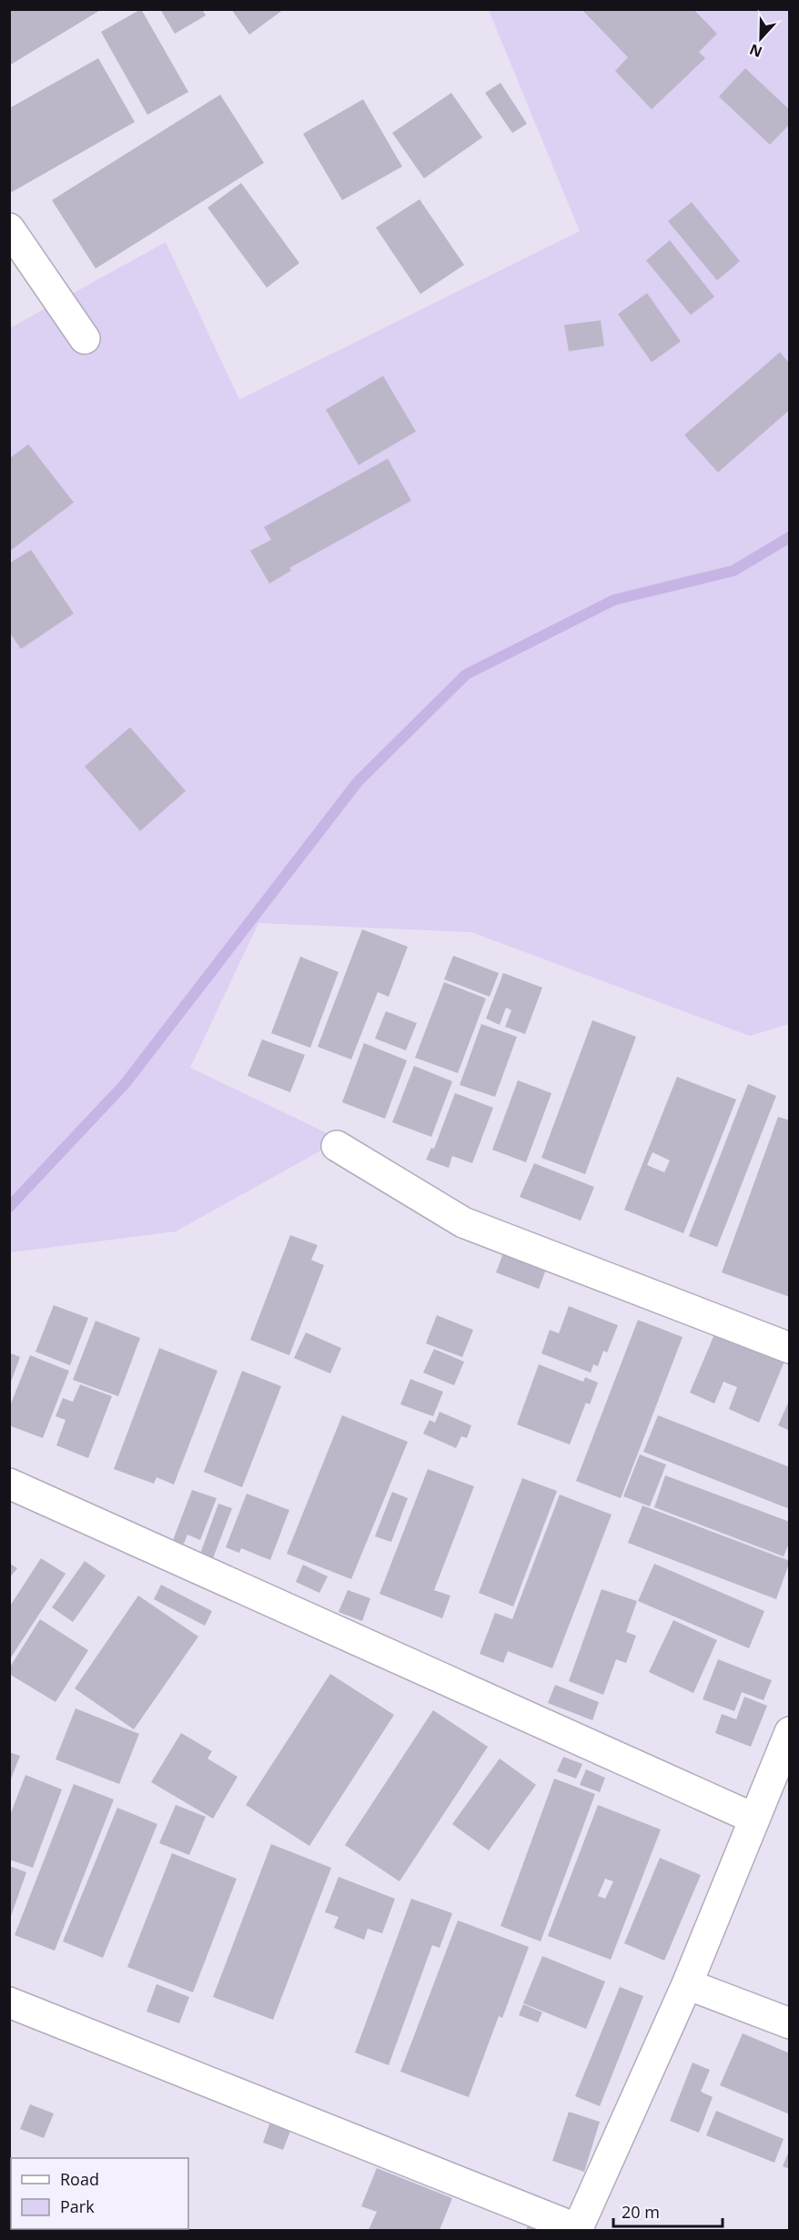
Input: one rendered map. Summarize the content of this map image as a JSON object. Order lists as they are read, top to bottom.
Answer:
{
  "legend": ["Road", "Park"],
  "scale_bar": "20 m",
  "north": "bottom"
}
